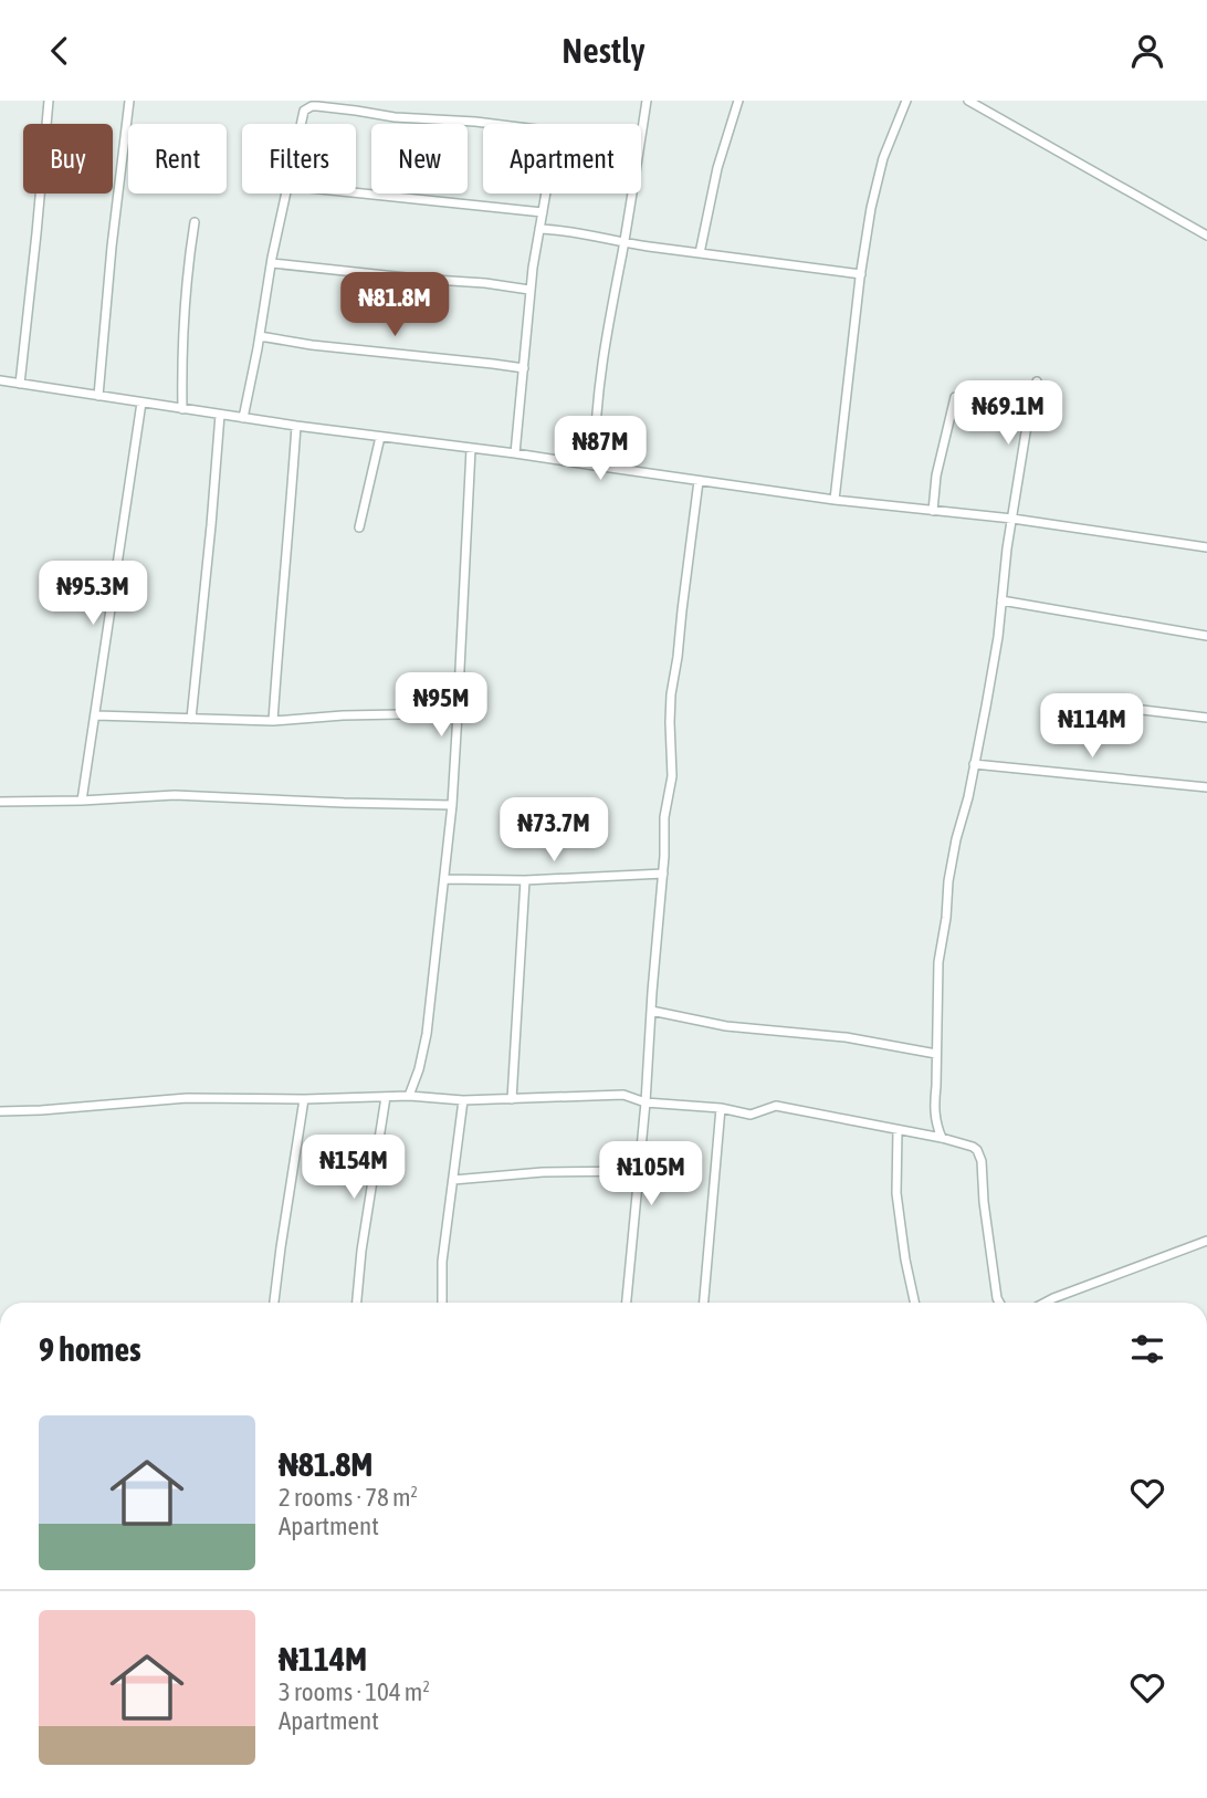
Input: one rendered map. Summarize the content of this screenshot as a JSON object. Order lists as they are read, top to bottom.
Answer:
{
  "page": {
    "header": "Nestly",
    "chip": [
      "Buy",
      "Rent",
      "Filters",
      "New",
      "Apartment"
    ],
    "price": [
      "₦81.8M",
      "₦69.1M",
      "₦87M",
      "₦95.3M",
      "₦95M",
      "₦114M",
      "₦73.7M",
      "₦154M",
      "₦105M"
    ],
    "heading": "9 homes",
    "list": [
      {
        "name": "₦81.8M",
        "note": "2 rooms · 78 m² · Apartment"
      },
      {
        "name": "₦114M",
        "note": "3 rooms · 104 m² · Apartment"
      }
    ]
  }
}
